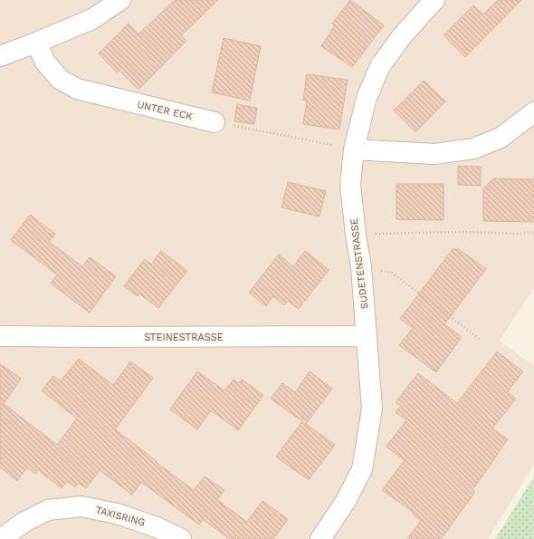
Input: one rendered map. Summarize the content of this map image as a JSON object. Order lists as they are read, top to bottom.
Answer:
{
  "streets": {
    "street": [
      "UNTER ECK",
      "SUDETENSTRASSE",
      "STEINESTRASSE",
      "TAXISRING"
    ]
  },
  "crossings": [
    ["SUDETENSTRASSE", "STEINESTRASSE"]
  ]
}
